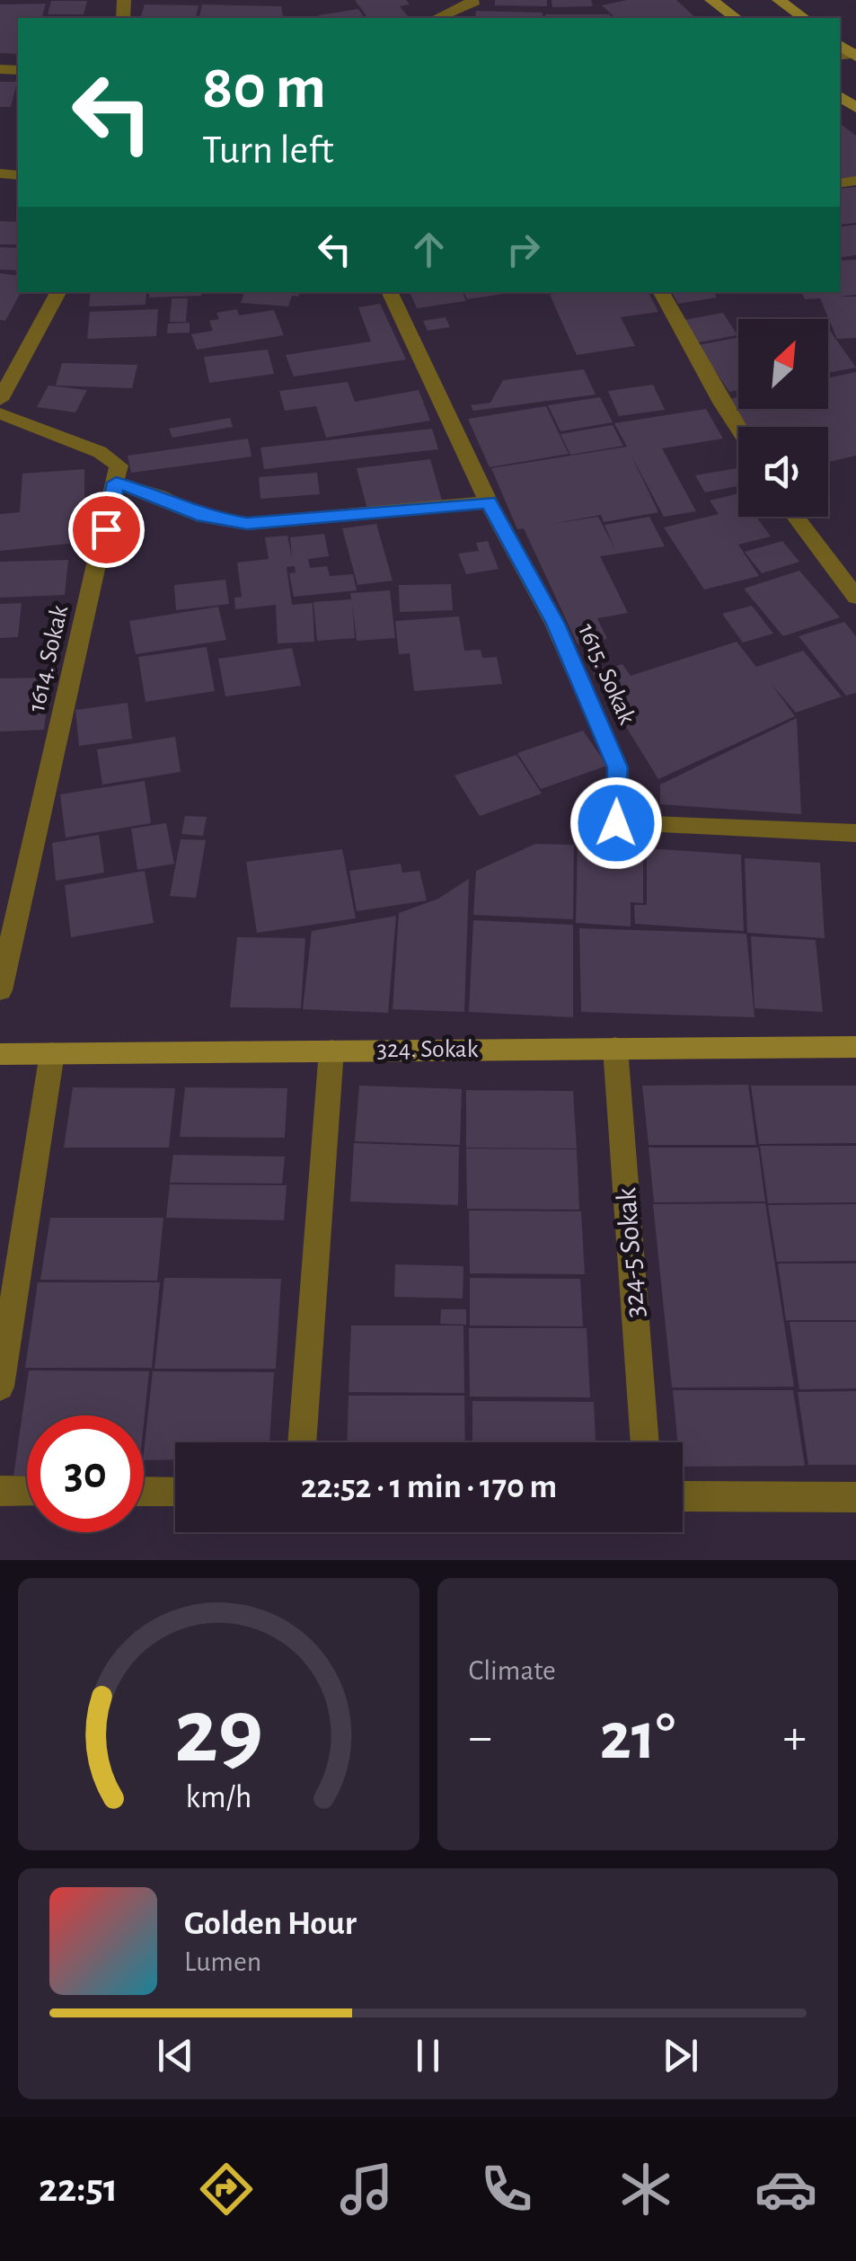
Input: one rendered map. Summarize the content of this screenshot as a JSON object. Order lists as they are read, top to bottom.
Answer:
{
  "streets": {
    "street": [
      "1614. Sokak",
      "1615. Sokak",
      "324. Sokak",
      "324-5 Sokak"
    ]
  },
  "crossings": [
    ["324. Sokak", "324-5 Sokak"]
  ],
  "north": "top right",
  "page": {
    "turn": ["80 m", "Turn left"],
    "limit": "30",
    "trip": "22:52 · 1 min · 170 m",
    "tile": "Climate",
    "heat": ["−", "21°", "+"],
    "song": ["Golden Hour", "Lumen"],
    "tabs": "22:51",
    "gauge": ["29", "km/h"]
  }
}
